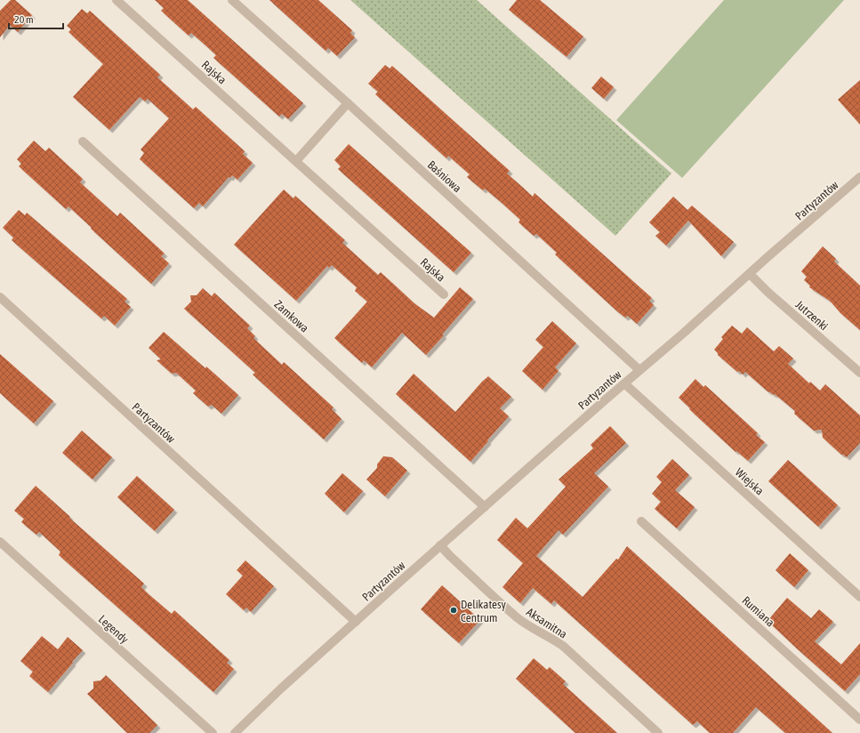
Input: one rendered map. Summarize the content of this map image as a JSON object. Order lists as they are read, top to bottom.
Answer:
{
  "streets": {
    "street": [
      "Rajska",
      "Baśniowa",
      "Partyzantów",
      "Jutrzenki",
      "Zamkowa",
      "Wiejska",
      "Rumiana",
      "Aksamitna",
      "Legendy"
    ]
  },
  "crossings": [
    ["Baśniowa", "Partyzantów"],
    ["Partyzantów", "Jutrzenki"],
    ["Partyzantów", "Zamkowa"],
    ["Partyzantów", "Wiejska"],
    ["Partyzantów", "Aksamitna"]
  ],
  "places": ["Delikatesy Centrum"],
  "scale_bar": "20 m"
}
